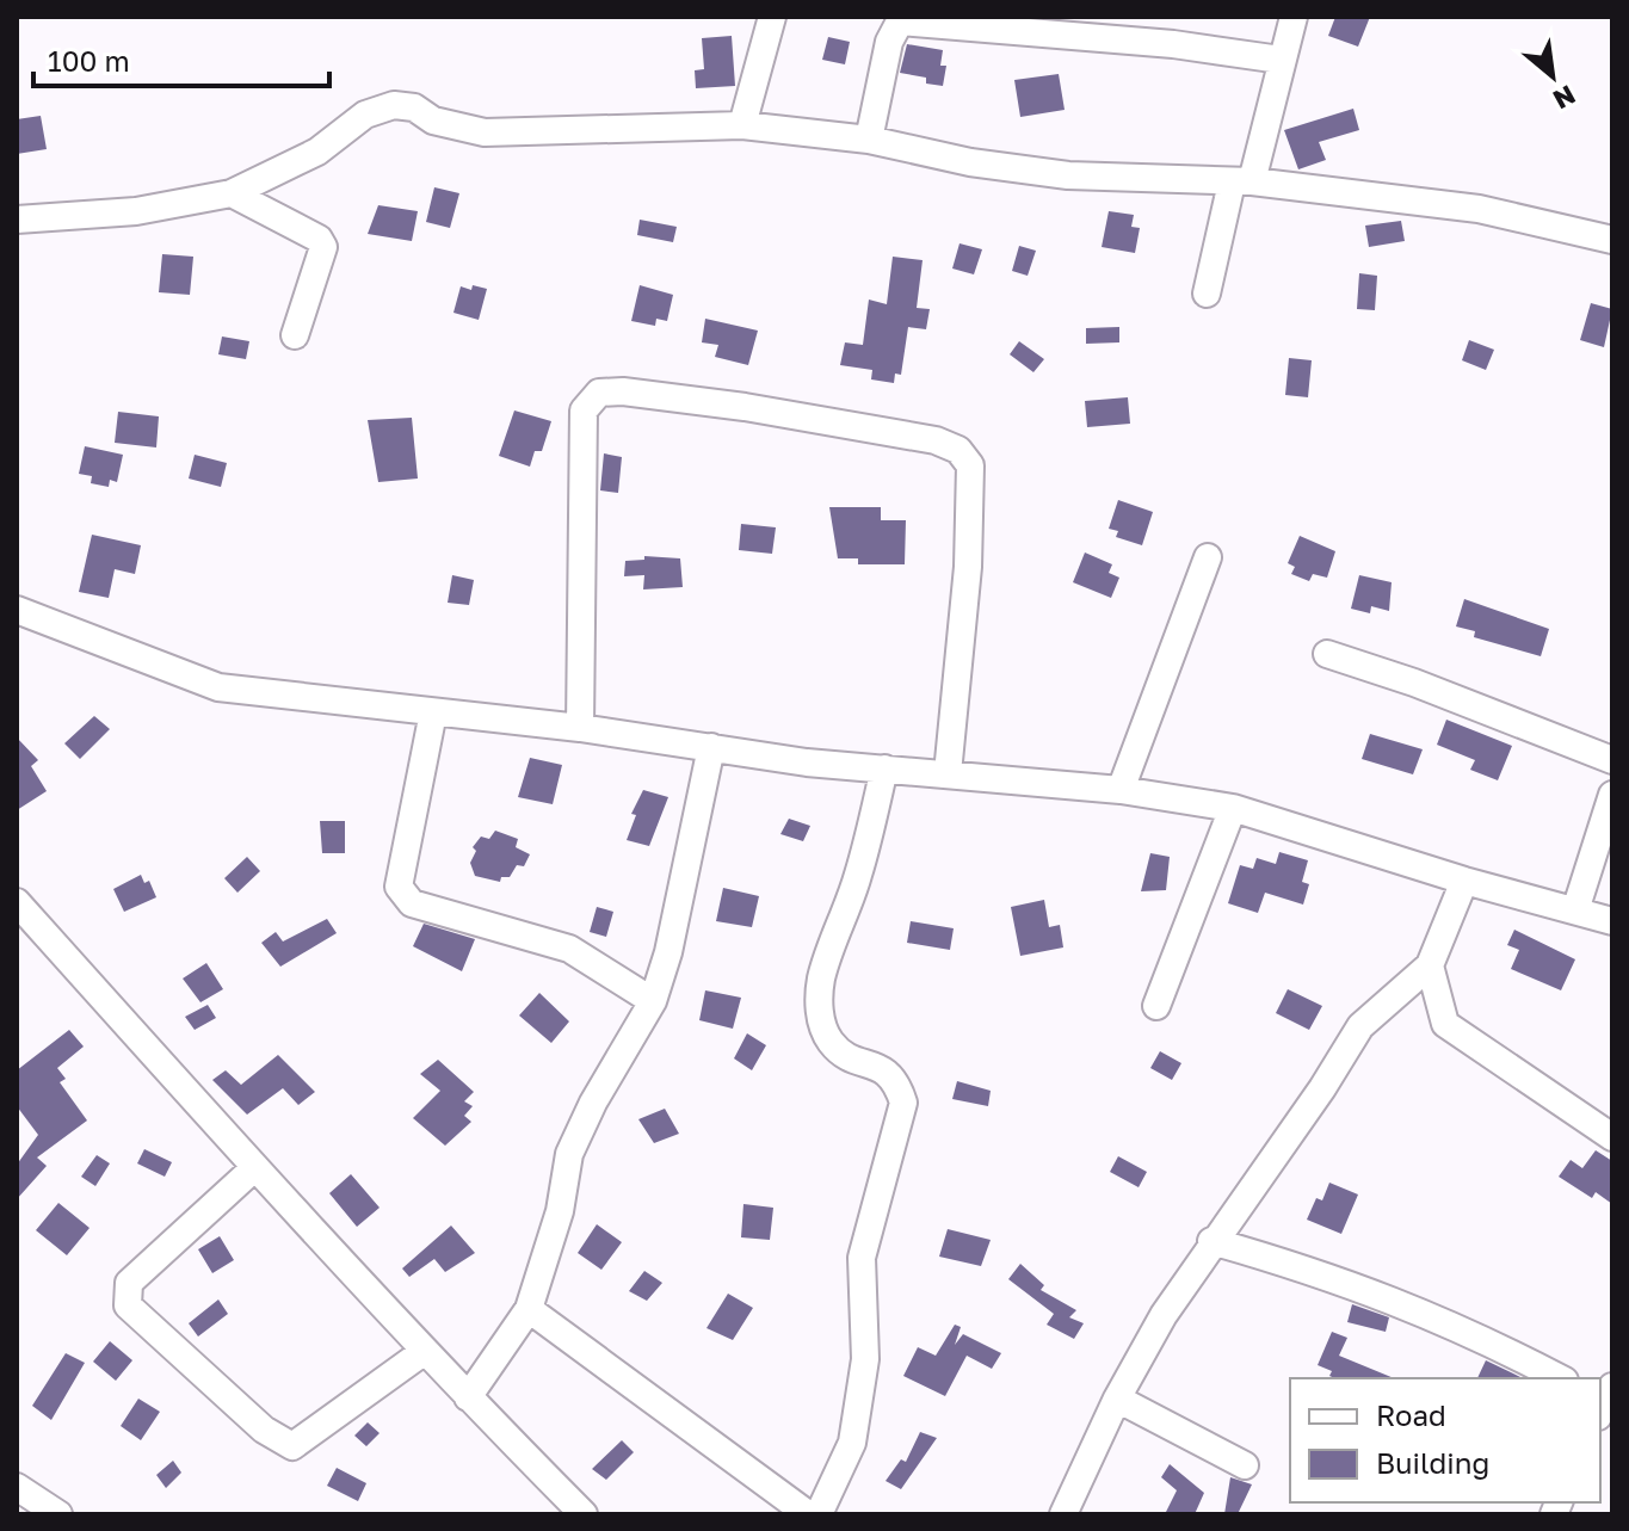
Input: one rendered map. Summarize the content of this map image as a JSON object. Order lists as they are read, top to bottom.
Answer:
{
  "legend": ["Road", "Building"],
  "scale_bar": "100 m",
  "north": "bottom right"
}
